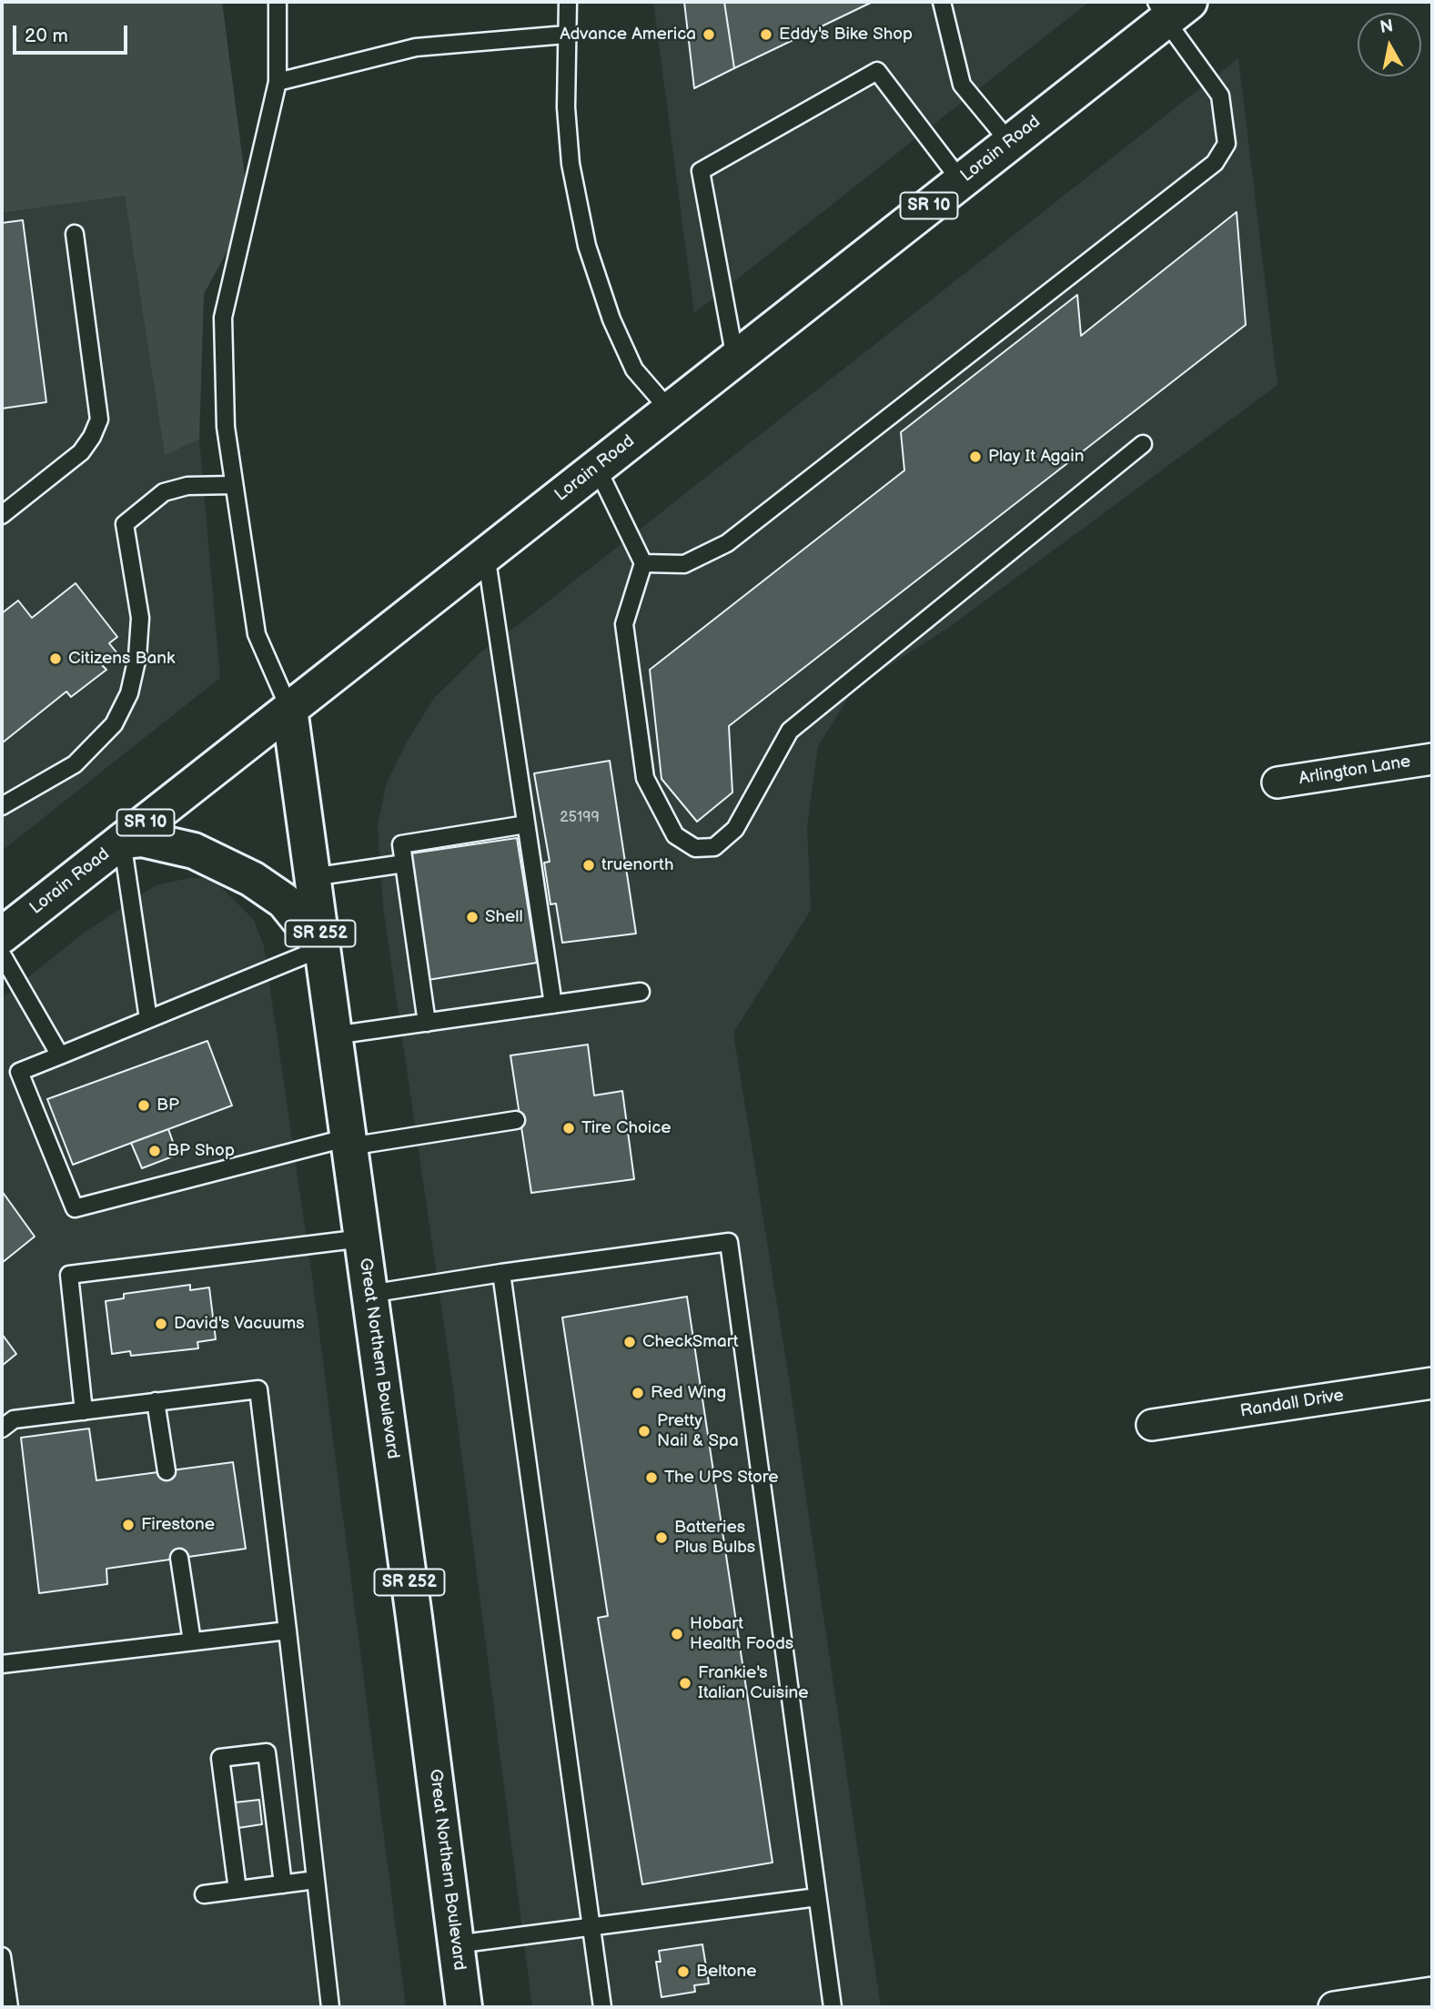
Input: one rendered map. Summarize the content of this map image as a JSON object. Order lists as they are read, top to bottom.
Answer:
{
  "streets": {
    "main road": [
      "Lorain Road",
      "SR 10",
      "SR 252",
      "Great Northern Boulevard"
    ],
    "street": ["Arlington Lane", "Randall Drive"]
  },
  "crossings": [
    ["Lorain Road", "Great Northern Boulevard"]
  ],
  "places": [
    "Advance America",
    "Eddy's Bike Shop",
    "Play It Again",
    "Citizens Bank",
    "truenorth",
    "Shell",
    "BP",
    "Tire Choice",
    "BP Shop",
    "David's Vacuums",
    "CheckSmart",
    "Red Wing",
    "Pretty Nail & Spa",
    "The UPS Store",
    "Firestone",
    "Batteries Plus Bulbs",
    "Hobart Health Foods",
    "Frankie's Italian Cuisine",
    "Beltone"
  ],
  "house_numbers": ["25199"],
  "scale_bar": "20 m",
  "north": "top"
}
